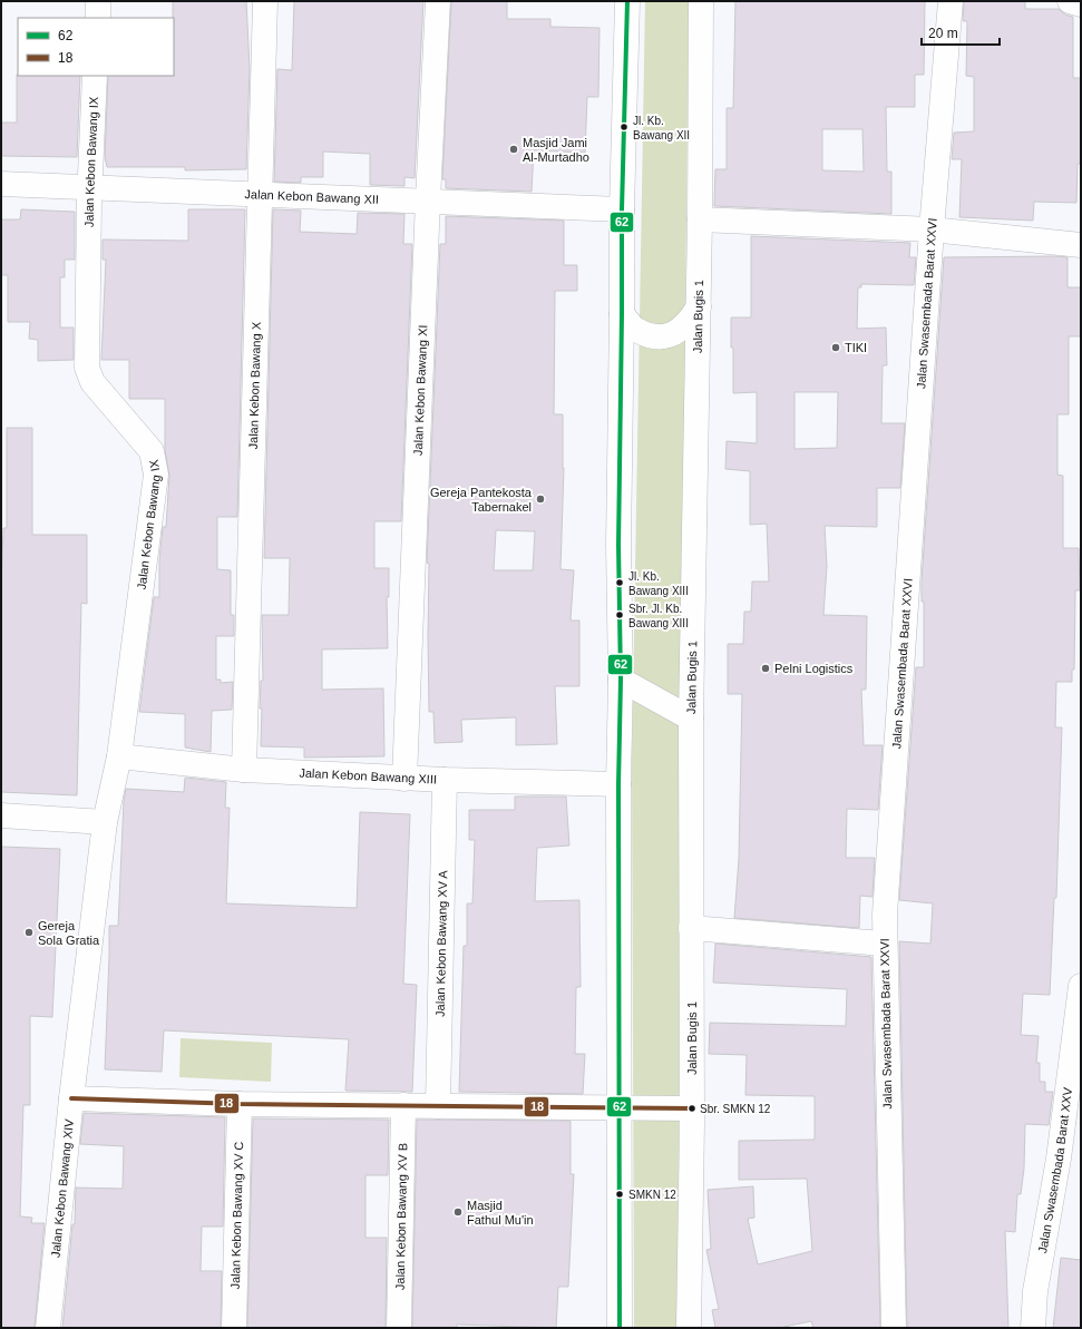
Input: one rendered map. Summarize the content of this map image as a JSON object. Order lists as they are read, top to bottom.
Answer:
{
  "streets": {
    "street": [
      "Jalan Kebon Bawang IX",
      "Jalan Kebon Bawang XII",
      "Jalan Swasembada Barat XXVI",
      "Jalan Bugis 1",
      "Jalan Kebon Bawang X",
      "Jalan Kebon Bawang XI",
      "Jalan Kebon Bawang XIII",
      "Jalan Kebon Bawang XV A",
      "Jalan Swasembada Barat XXV",
      "Jalan Kebon Bawang XIV",
      "Jalan Kebon Bawang XV C",
      "Jalan Kebon Bawang XV B"
    ]
  },
  "crossings": [
    ["Jalan Kebon Bawang IX", "Jalan Kebon Bawang XII"],
    ["Jalan Kebon Bawang IX", "Jalan Kebon Bawang XIII"],
    ["Jalan Kebon Bawang IX", "Jalan Kebon Bawang XIV"],
    ["Jalan Kebon Bawang XII", "Jalan Kebon Bawang X"],
    ["Jalan Kebon Bawang XII", "Jalan Kebon Bawang XI"],
    ["Jalan Kebon Bawang X", "Jalan Kebon Bawang XIII"],
    ["Jalan Kebon Bawang XI", "Jalan Kebon Bawang XIII"],
    ["Jalan Kebon Bawang XIII", "Jalan Kebon Bawang XV A"],
    ["Jalan Kebon Bawang XIII", "Jalan Kebon Bawang XIV"]
  ],
  "places": [
    "Jl. Kb. Bawang XII",
    "Masjid Jami Al-Murtadho",
    "TIKI",
    "Gereja Pantekosta Tabernakel",
    "Jl. Kb. Bawang XIII",
    "Sbr. Jl. Kb. Bawang XIII",
    "Pelni Logistics",
    "Gereja Sola Gratia",
    "Sbr. SMKN 12",
    "SMKN 12",
    "Masjid Fathul Mu'in"
  ],
  "lines": ["transit line 62", "transit line 18"],
  "legend": ["62", "18"],
  "scale_bar": "20 m"
}
